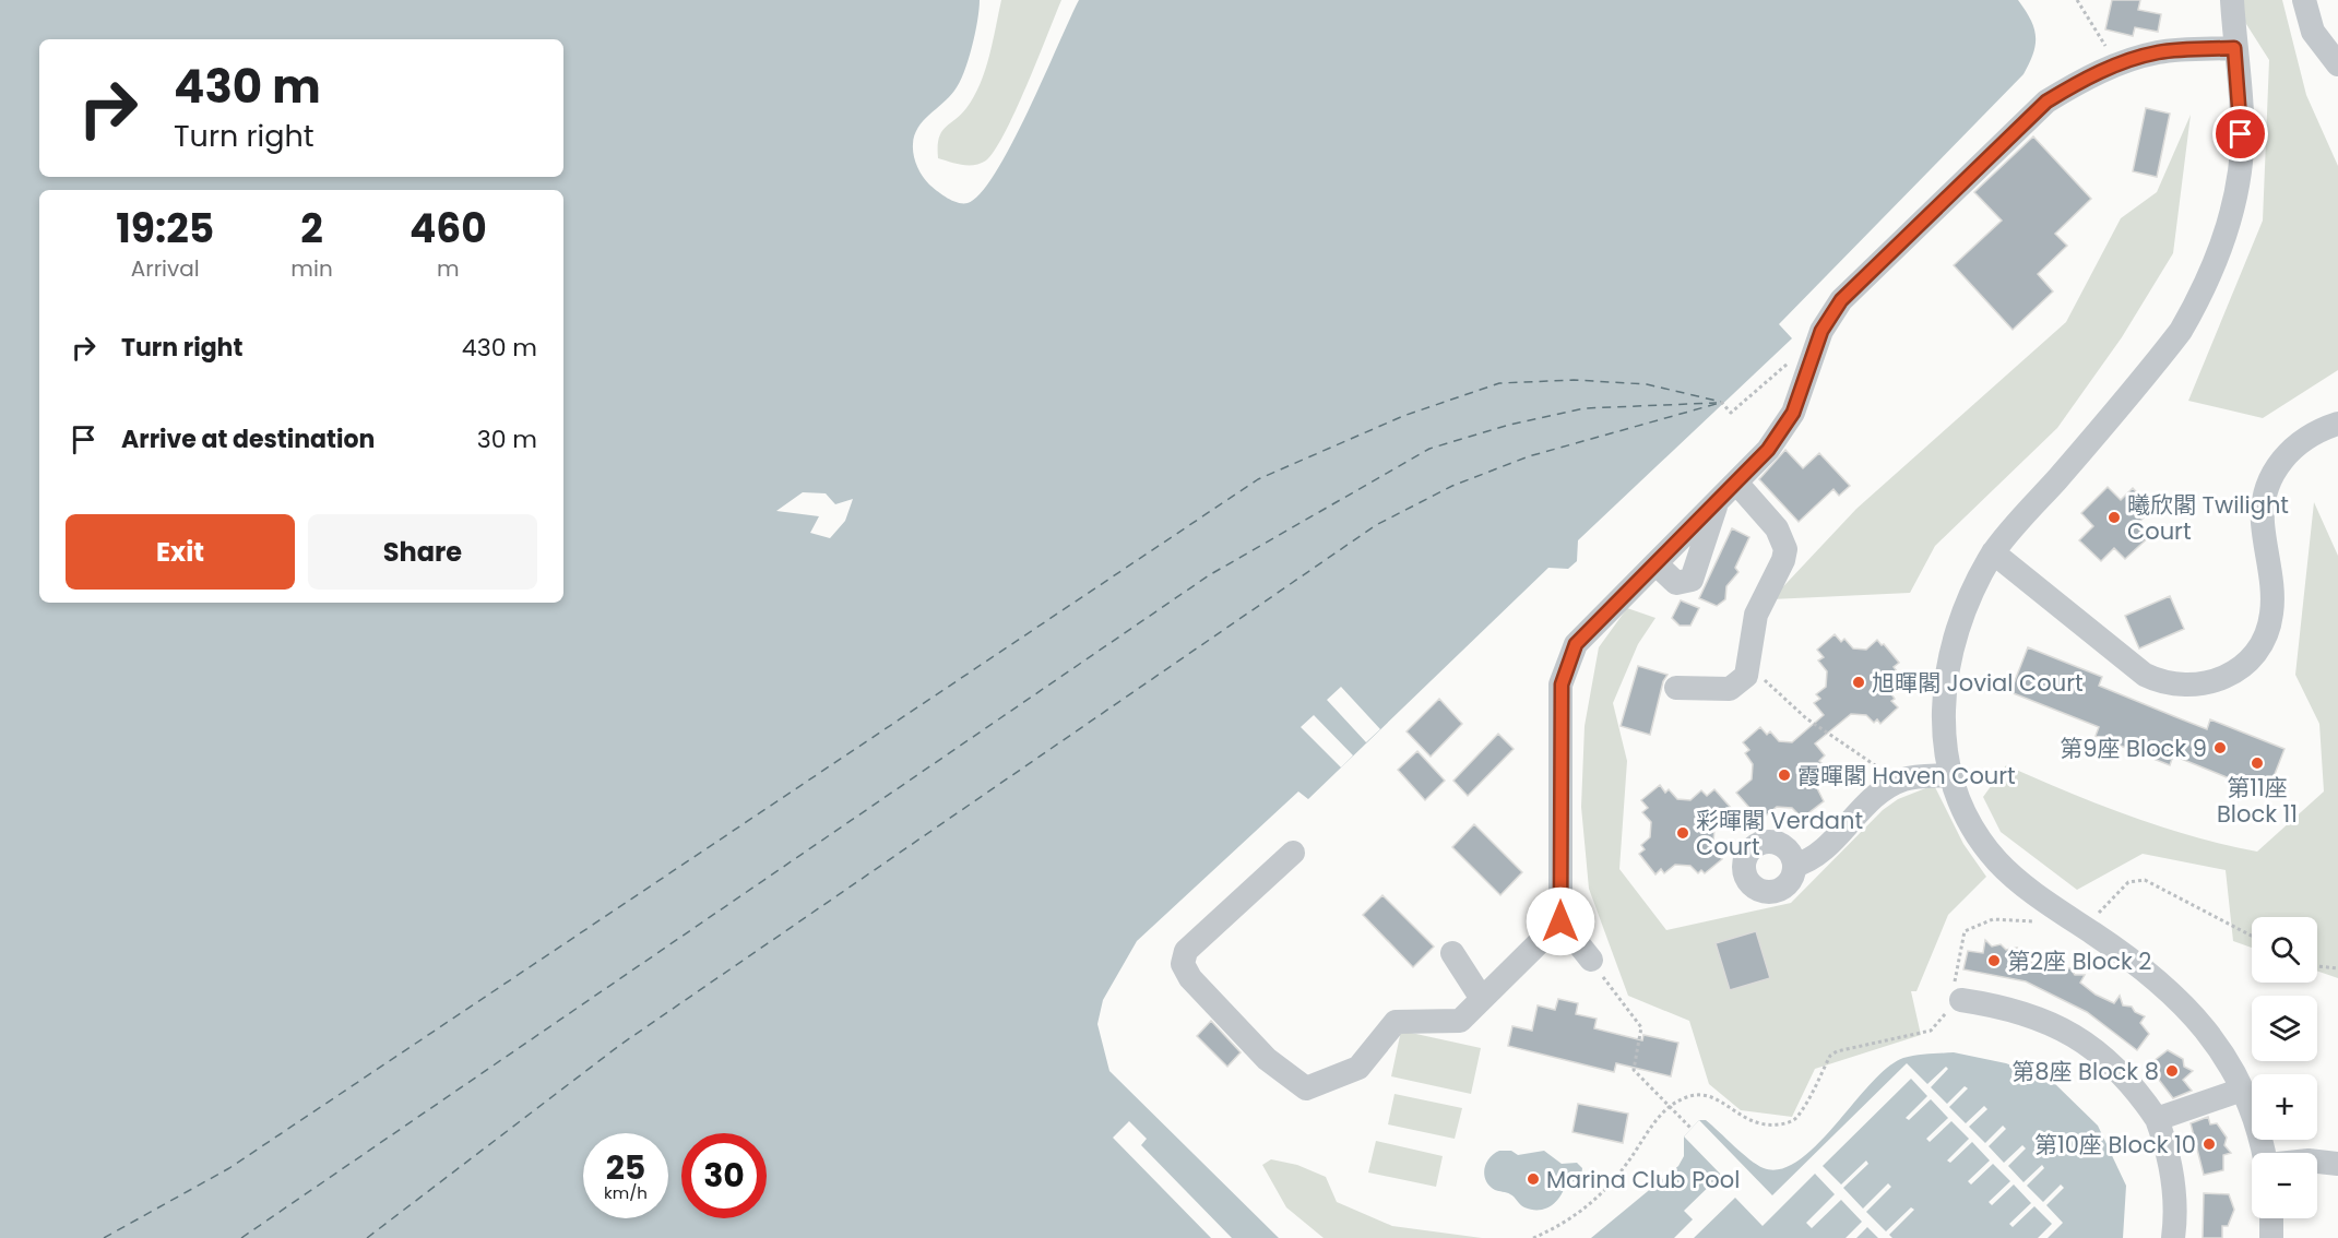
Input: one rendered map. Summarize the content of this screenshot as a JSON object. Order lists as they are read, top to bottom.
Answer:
{
  "places": [
    "曦欣閣 Twilight Court",
    "旭暉閣 Jovial Court",
    "第9座 Block 9",
    "第11座 Block 11",
    "霞暉閣 Haven Court",
    "彩暉閣 Verdant Court",
    "第2座 Block 2",
    "第8座 Block 8",
    "第10座 Block 10",
    "Marina Club Pool"
  ],
  "page": {
    "turn": ["430 m", "Turn right"],
    "eta": [
      "19:25",
      "Arrival",
      "2",
      "min",
      "460",
      "m"
    ],
    "list": [
      {
        "name": "Turn right",
        "value": "430 m"
      },
      {
        "name": "Arrive at destination",
        "value": "30 m"
      }
    ],
    "buttons": ["Exit", "Share"],
    "map_buttons": ["+", "−"],
    "speed": "25 km/h",
    "limit": "30"
  }
}
